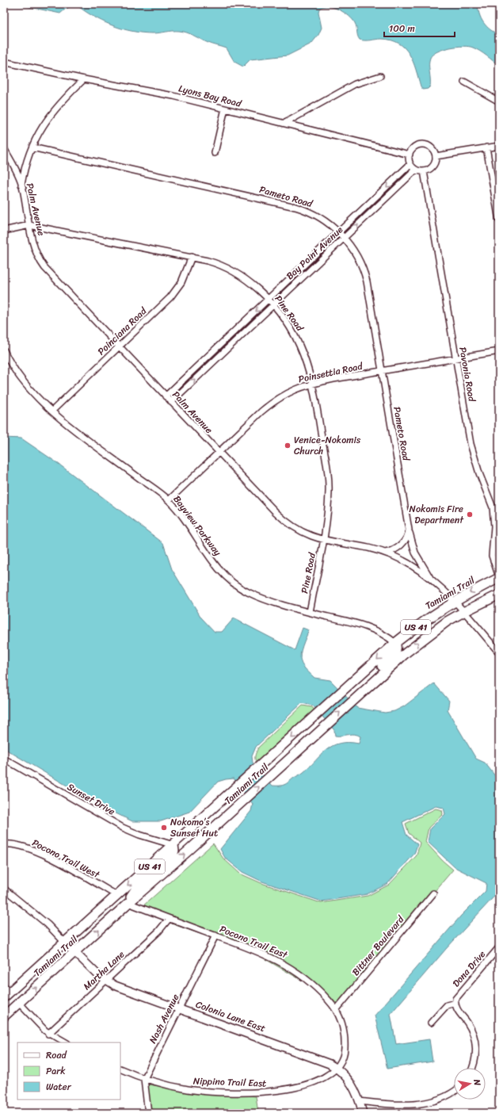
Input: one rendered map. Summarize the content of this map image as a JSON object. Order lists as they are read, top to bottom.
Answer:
{
  "streets": {
    "main road": ["Tamiami Trail", "US 41"],
    "street": [
      "Lyons Bay Road",
      "Pameto Road",
      "Palm Avenue",
      "Bay Point Avenue",
      "Pine Road",
      "Poinciana Road",
      "Poinsettia Road",
      "Pavonia Road",
      "Bayview Parkway",
      "Sunset Drive",
      "Pocono Trail West",
      "Pocono Trail East",
      "Bittner Boulevard",
      "Dona Drive",
      "Martha Lane",
      "Colonia Lane East",
      "Nash Avenue",
      "Nippino Trail East"
    ]
  },
  "crossings": [
    ["Lyons Bay Road", "Bay Point Avenue"],
    ["Lyons Bay Road", "Pavonia Road"],
    ["Pameto Road", "Palm Avenue"],
    ["Pameto Road", "Bay Point Avenue"],
    ["Pameto Road", "Poinsettia Road"],
    ["Palm Avenue", "Bay Point Avenue"],
    ["Palm Avenue", "Pine Road"],
    ["Palm Avenue", "Poinciana Road"],
    ["Palm Avenue", "Poinsettia Road"],
    ["Palm Avenue", "Tamiami Trail"],
    ["Bay Point Avenue", "Pine Road"],
    ["Bay Point Avenue", "Pavonia Road"],
    ["Pine Road", "Poinciana Road"],
    ["Pine Road", "Poinsettia Road"],
    ["Pine Road", "Bayview Parkway"],
    ["Poinciana Road", "Bayview Parkway"],
    ["Poinsettia Road", "Pavonia Road"],
    ["Poinsettia Road", "Bayview Parkway"],
    ["Pavonia Road", "Tamiami Trail"],
    ["Bayview Parkway", "Tamiami Trail"],
    ["Tamiami Trail", "Sunset Drive"],
    ["Tamiami Trail", "Pocono Trail West"],
    ["Tamiami Trail", "Pocono Trail East"],
    ["Tamiami Trail", "Colonia Lane East"],
    ["Pocono Trail East", "Bittner Boulevard"],
    ["Pocono Trail East", "Martha Lane"],
    ["Pocono Trail East", "Colonia Lane East"],
    ["Pocono Trail East", "Nash Avenue"],
    ["Pocono Trail East", "Nippino Trail East"],
    ["Martha Lane", "Colonia Lane East"],
    ["Colonia Lane East", "Nash Avenue"],
    ["Colonia Lane East", "Nippino Trail East"],
    ["Nash Avenue", "Nippino Trail East"]
  ],
  "places": ["Venice-Nokomis Church", "Nokomis Fire Department", "Nokomo’s Sunset Hut"],
  "legend": ["Road", "Park", "Water"],
  "scale_bar": "100 m",
  "north": "right"
}
